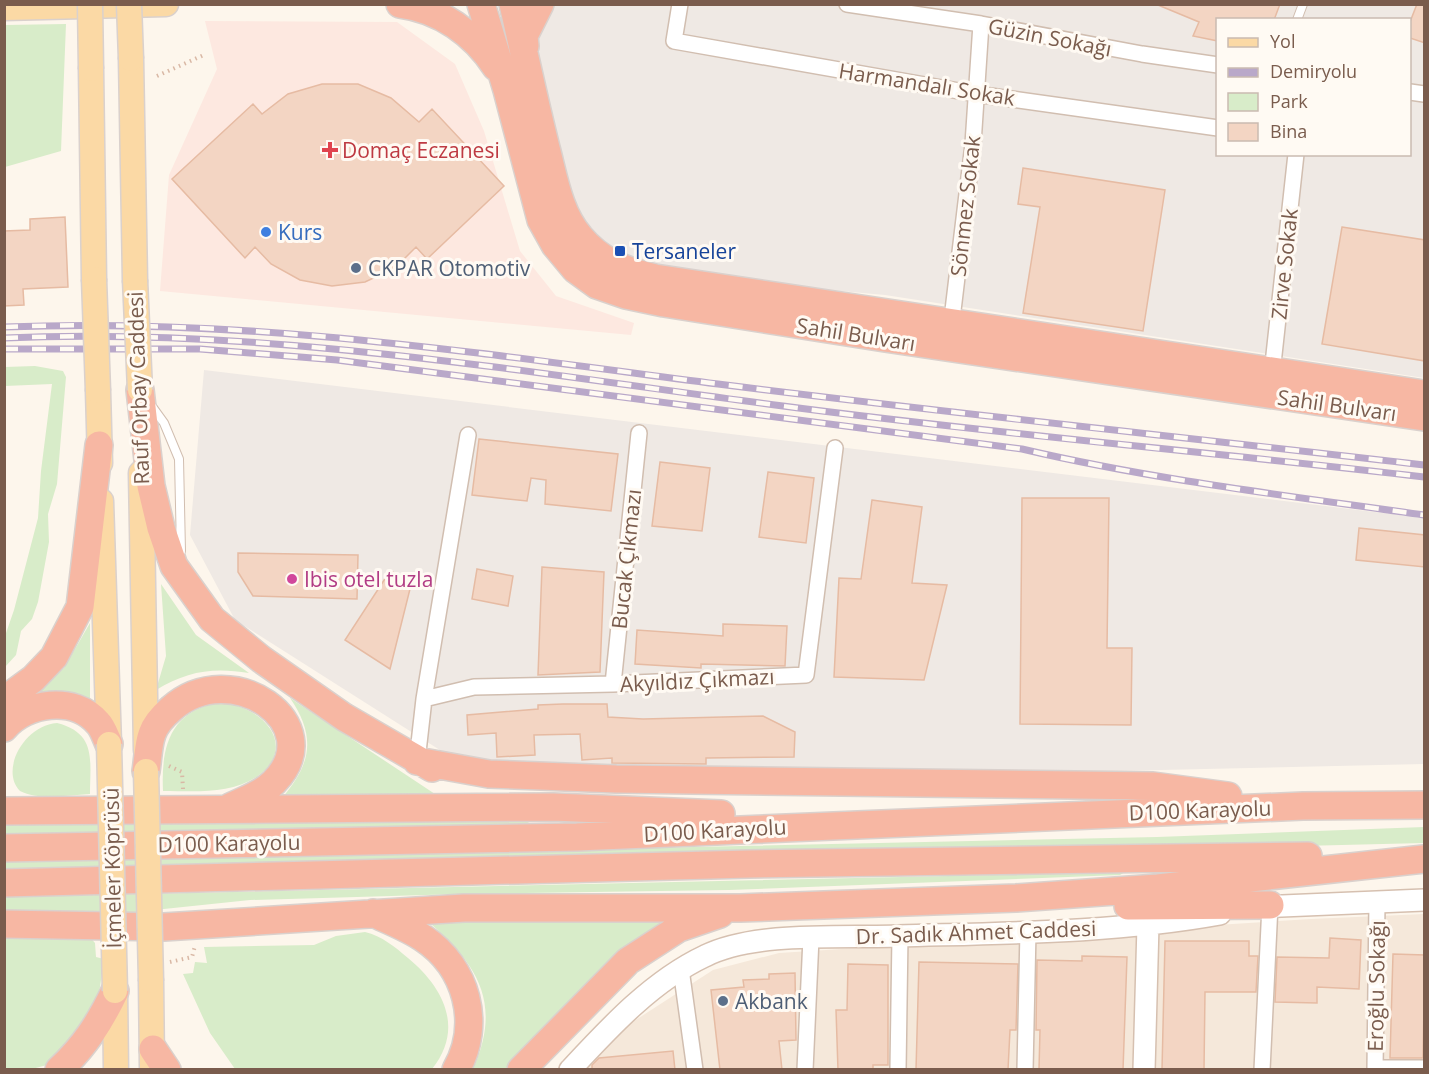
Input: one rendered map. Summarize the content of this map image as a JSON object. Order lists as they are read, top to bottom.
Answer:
{
  "streets": {
    "highway": ["Sahil Bulvarı", "D100 Karayolu"],
    "main road": ["Rauf Orbay Caddesi", "İçmeler Köprüsü", "Dr. Sadık Ahmet Caddesi"],
    "street": [
      "Güzin Sokağı",
      "Harmandalı Sokak",
      "Sönmez Sokak",
      "Zirve Sokak",
      "Bucak Çıkmazı",
      "Akyıldız Çıkmazı",
      "Eroğlu Sokağı"
    ]
  },
  "crossings": [
    ["Güzin Sokağı", "Sönmez Sokak"],
    ["Harmandalı Sokak", "Sönmez Sokak"],
    ["Sönmez Sokak", "Sahil Bulvarı"],
    ["Zirve Sokak", "Sahil Bulvarı"],
    ["Rauf Orbay Caddesi", "İçmeler Köprüsü"],
    ["Bucak Çıkmazı", "Akyıldız Çıkmazı"],
    ["Dr. Sadık Ahmet Caddesi", "Eroğlu Sokağı"]
  ],
  "places": {
    "health": ["Domaç Eczanesi"],
    "other": [
      "Kurs",
      "CKPAR Otomotiv",
      "Ibis otel tuzla",
      "Akbank"
    ],
    "transit": ["Tersaneler"]
  },
  "legend": [
    "Yol",
    "Demiryolu",
    "Park",
    "Bina"
  ]
}
